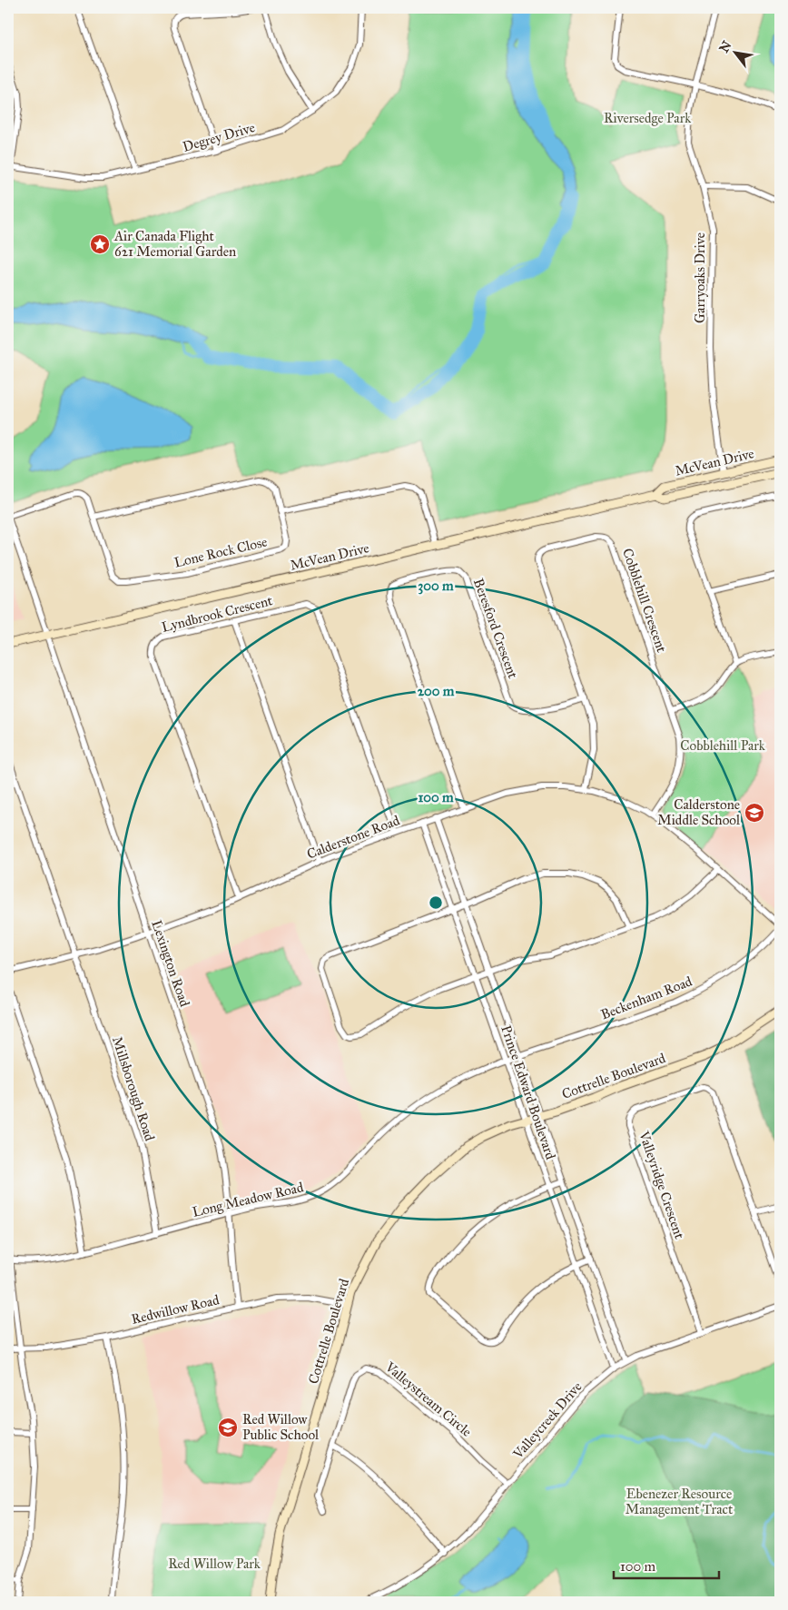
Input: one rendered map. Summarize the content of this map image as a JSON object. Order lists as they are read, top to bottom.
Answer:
{
  "streets": {
    "main road": ["McVean Drive", "Cottrelle Boulevard"],
    "street": [
      "Degrey Drive",
      "Garryoaks Drive",
      "Lone Rock Close",
      "Cobblehill Crescent",
      "Lyndbrook Crescent",
      "Beresford Crescent",
      "Calderstone Road",
      "Lexington Road",
      "Beckenham Road",
      "Millsborough Road",
      "Prince Edward Boulevard",
      "Valleyridge Crescent",
      "Long Meadow Road",
      "Redwillow Road",
      "Valleystream Circle",
      "Valleycreek Drive"
    ]
  },
  "crossings": [
    ["Garryoaks Drive", "McVean Drive"],
    ["McVean Drive", "Lexington Road"],
    ["Lone Rock Close", "Lexington Road"],
    ["Cobblehill Crescent", "Beresford Crescent"],
    ["Cobblehill Crescent", "Calderstone Road"],
    ["Lyndbrook Crescent", "Calderstone Road"],
    ["Beresford Crescent", "Calderstone Road"],
    ["Calderstone Road", "Lexington Road"],
    ["Calderstone Road", "Beckenham Road"],
    ["Calderstone Road", "Millsborough Road"],
    ["Calderstone Road", "Prince Edward Boulevard"],
    ["Lexington Road", "Long Meadow Road"],
    ["Lexington Road", "Redwillow Road"],
    ["Beckenham Road", "Prince Edward Boulevard"],
    ["Beckenham Road", "Long Meadow Road"],
    ["Cottrelle Boulevard", "Prince Edward Boulevard"],
    ["Cottrelle Boulevard", "Redwillow Road"],
    ["Millsborough Road", "Long Meadow Road"],
    ["Prince Edward Boulevard", "Long Meadow Road"],
    ["Prince Edward Boulevard", "Valleycreek Drive"],
    ["Valleyridge Crescent", "Valleycreek Drive"],
    ["Valleystream Circle", "Valleycreek Drive"]
  ],
  "parks": [
    "Riversedge Park",
    "Cobblehill Park",
    "Ebenezer Resource Management Tract",
    "Red Willow Park"
  ],
  "places": {
    "place": ["Air Canada Flight 621 Memorial Garden"],
    "school or university": ["Calderstone Middle School", "Red Willow Public School"]
  },
  "scale_bar": "100 m",
  "north": "top left",
  "rings": ["300 m", "200 m", "100 m"]
}
